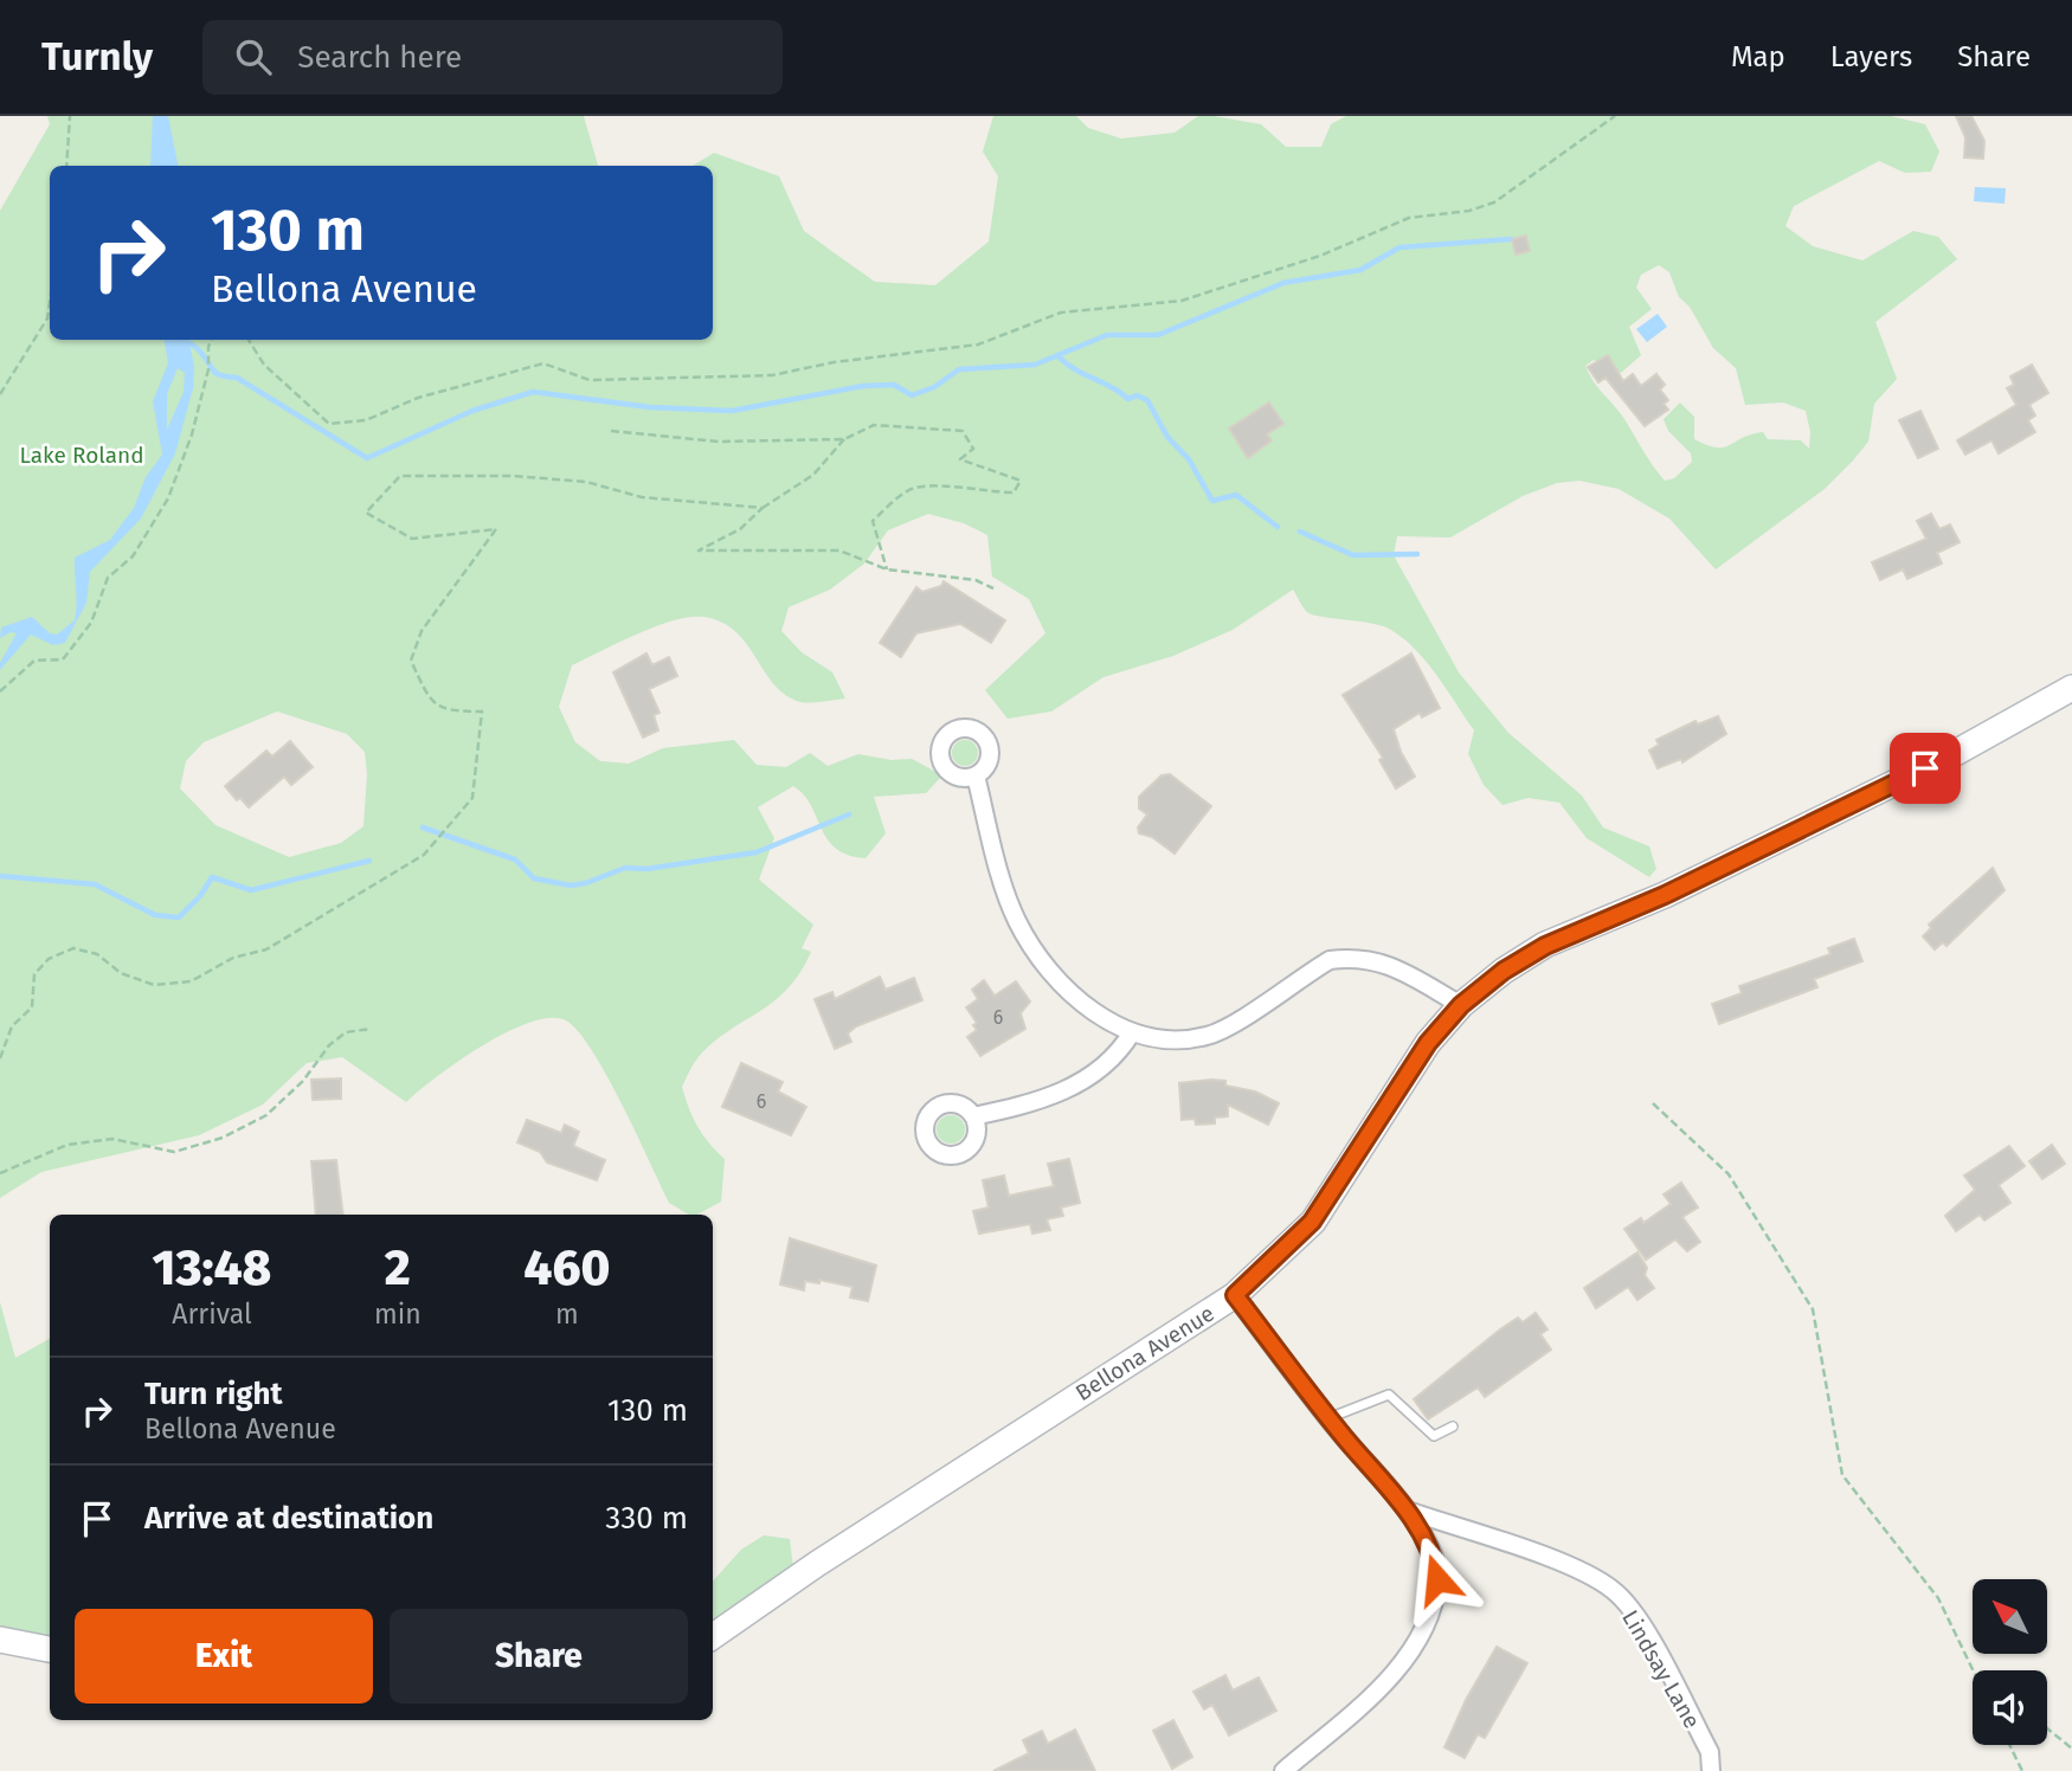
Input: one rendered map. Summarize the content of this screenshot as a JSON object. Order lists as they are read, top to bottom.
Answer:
{
  "streets": {
    "main road": ["Bellona Avenue"],
    "street": ["Lindsay Lane"]
  },
  "parks": ["Lake Roland"],
  "house_numbers": ["6", "6"],
  "north": "top left",
  "page": {
    "header": "Turnly",
    "search": "Search here",
    "nav": ["Map", "Layers", "Share"],
    "turn": ["130 m", "Bellona Avenue"],
    "eta": [
      "13:48",
      "Arrival",
      "2",
      "min",
      "460",
      "m"
    ],
    "list": [
      {
        "name": "Turn right",
        "note": "Bellona Avenue",
        "value": "130 m"
      },
      {
        "name": "Arrive at destination",
        "value": "330 m"
      }
    ],
    "buttons": ["Exit", "Share"]
  }
}
